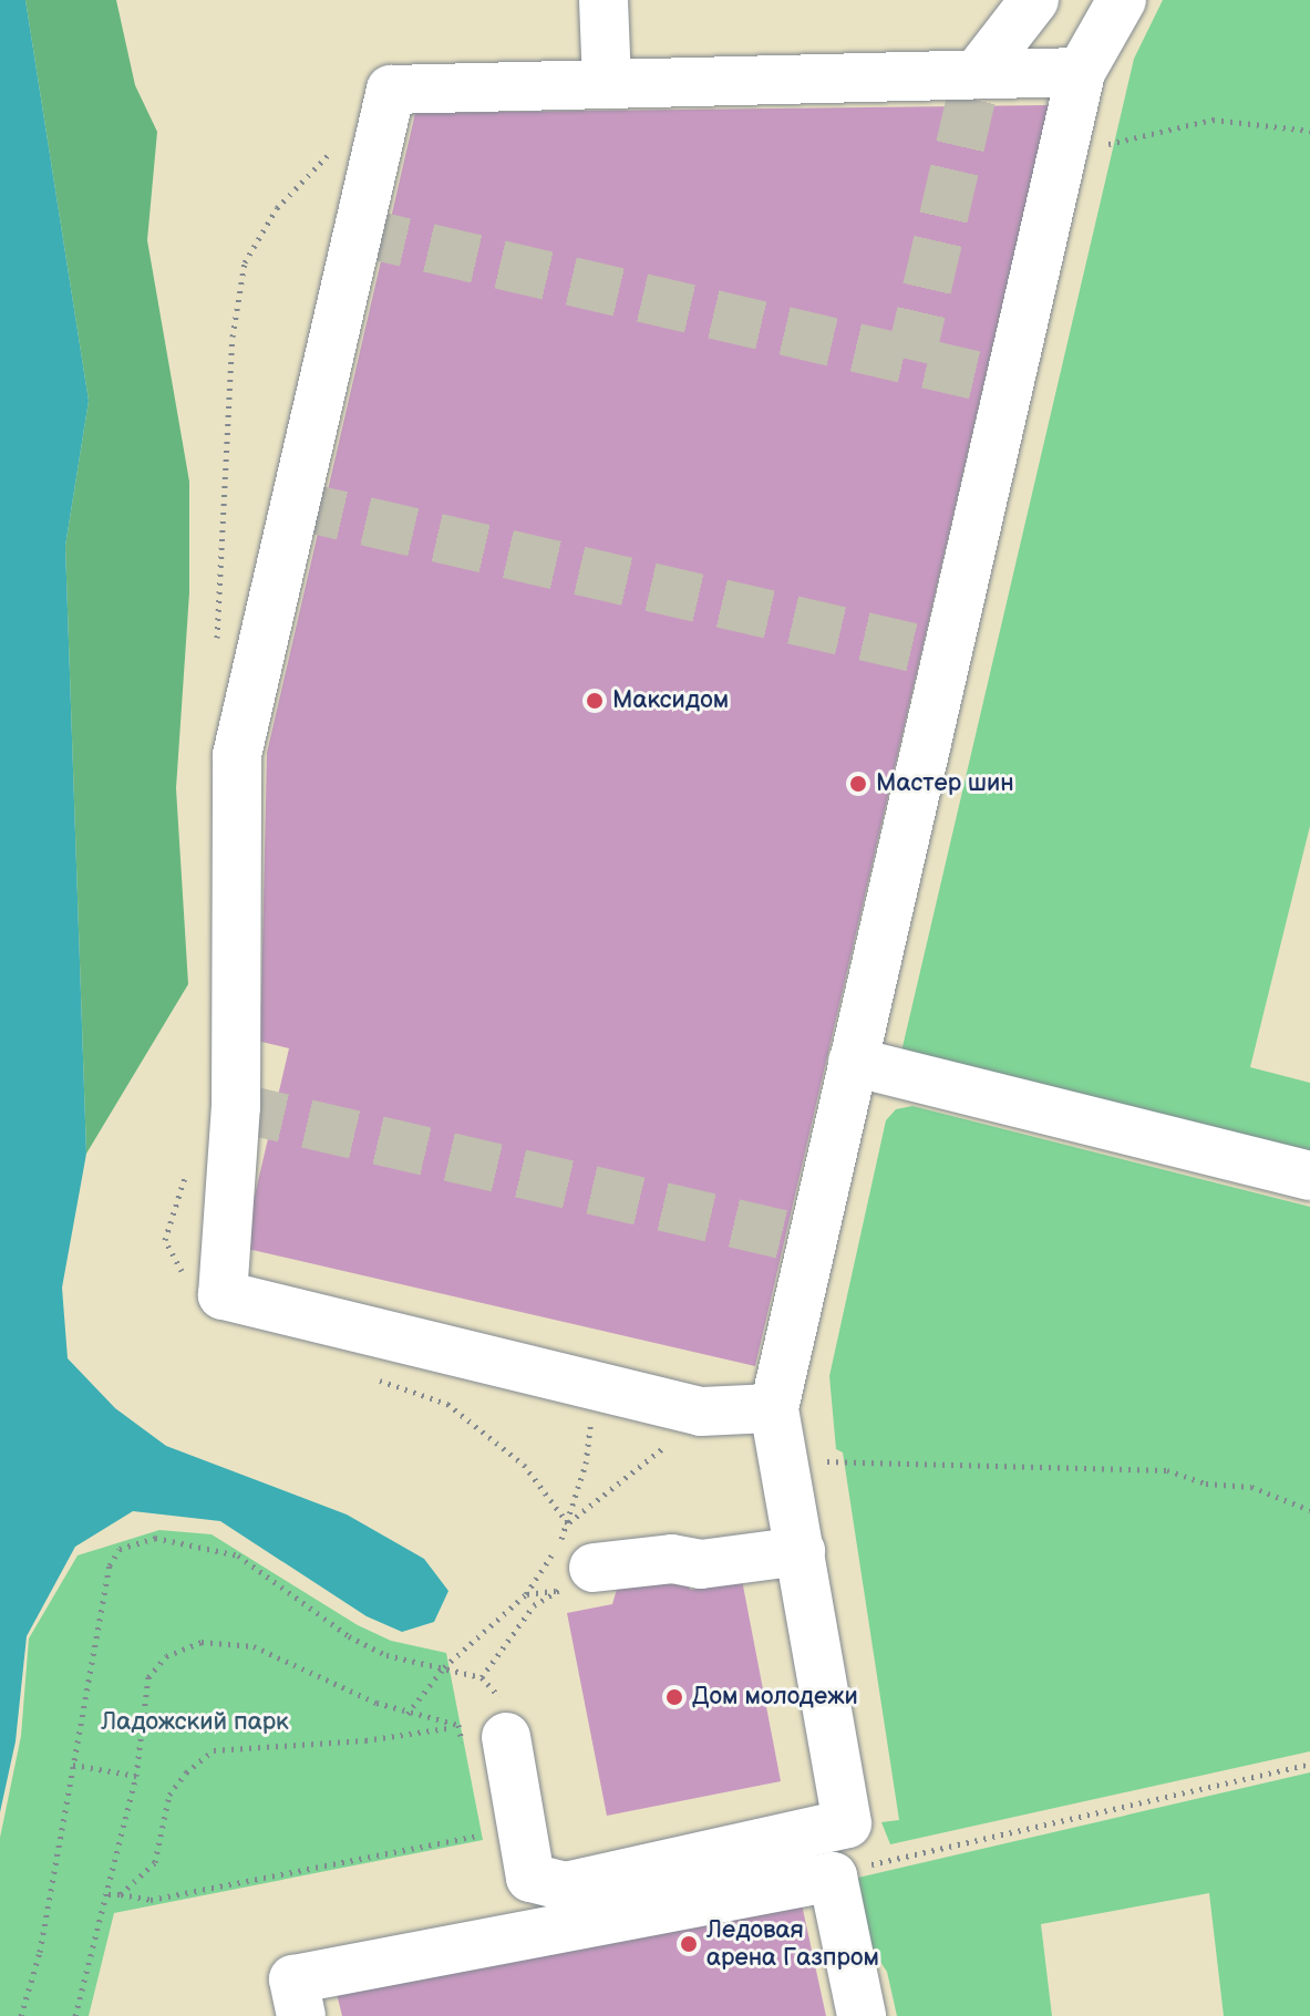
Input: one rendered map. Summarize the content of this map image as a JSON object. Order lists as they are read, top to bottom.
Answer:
{
  "parks": ["Ладожский парк"],
  "places": [
    "Максидом",
    "Мастер шин",
    "Дом молодежи",
    "Ледовая арена Газпром"
  ]
}
